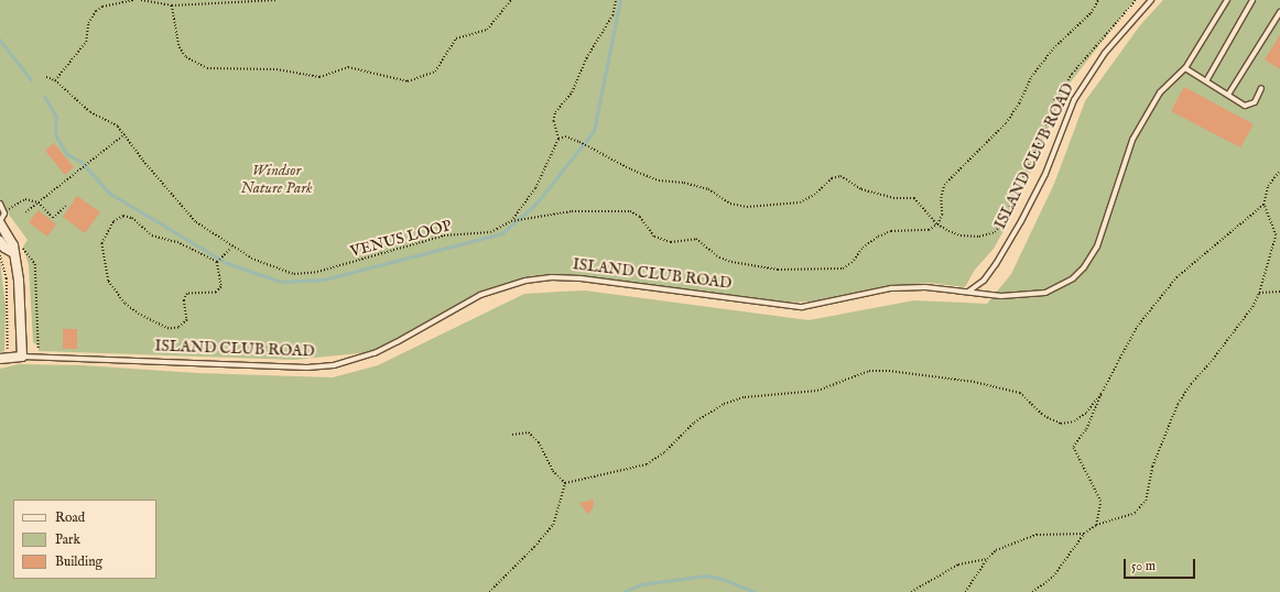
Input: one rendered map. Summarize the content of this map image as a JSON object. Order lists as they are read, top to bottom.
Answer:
{
  "streets": {
    "street": ["ISLAND CLUB ROAD"],
    "path": ["VENUS LOOP"]
  },
  "parks": ["Windsor Nature Park"],
  "legend": ["Road", "Park", "Building"],
  "scale_bar": "50 m"
}
